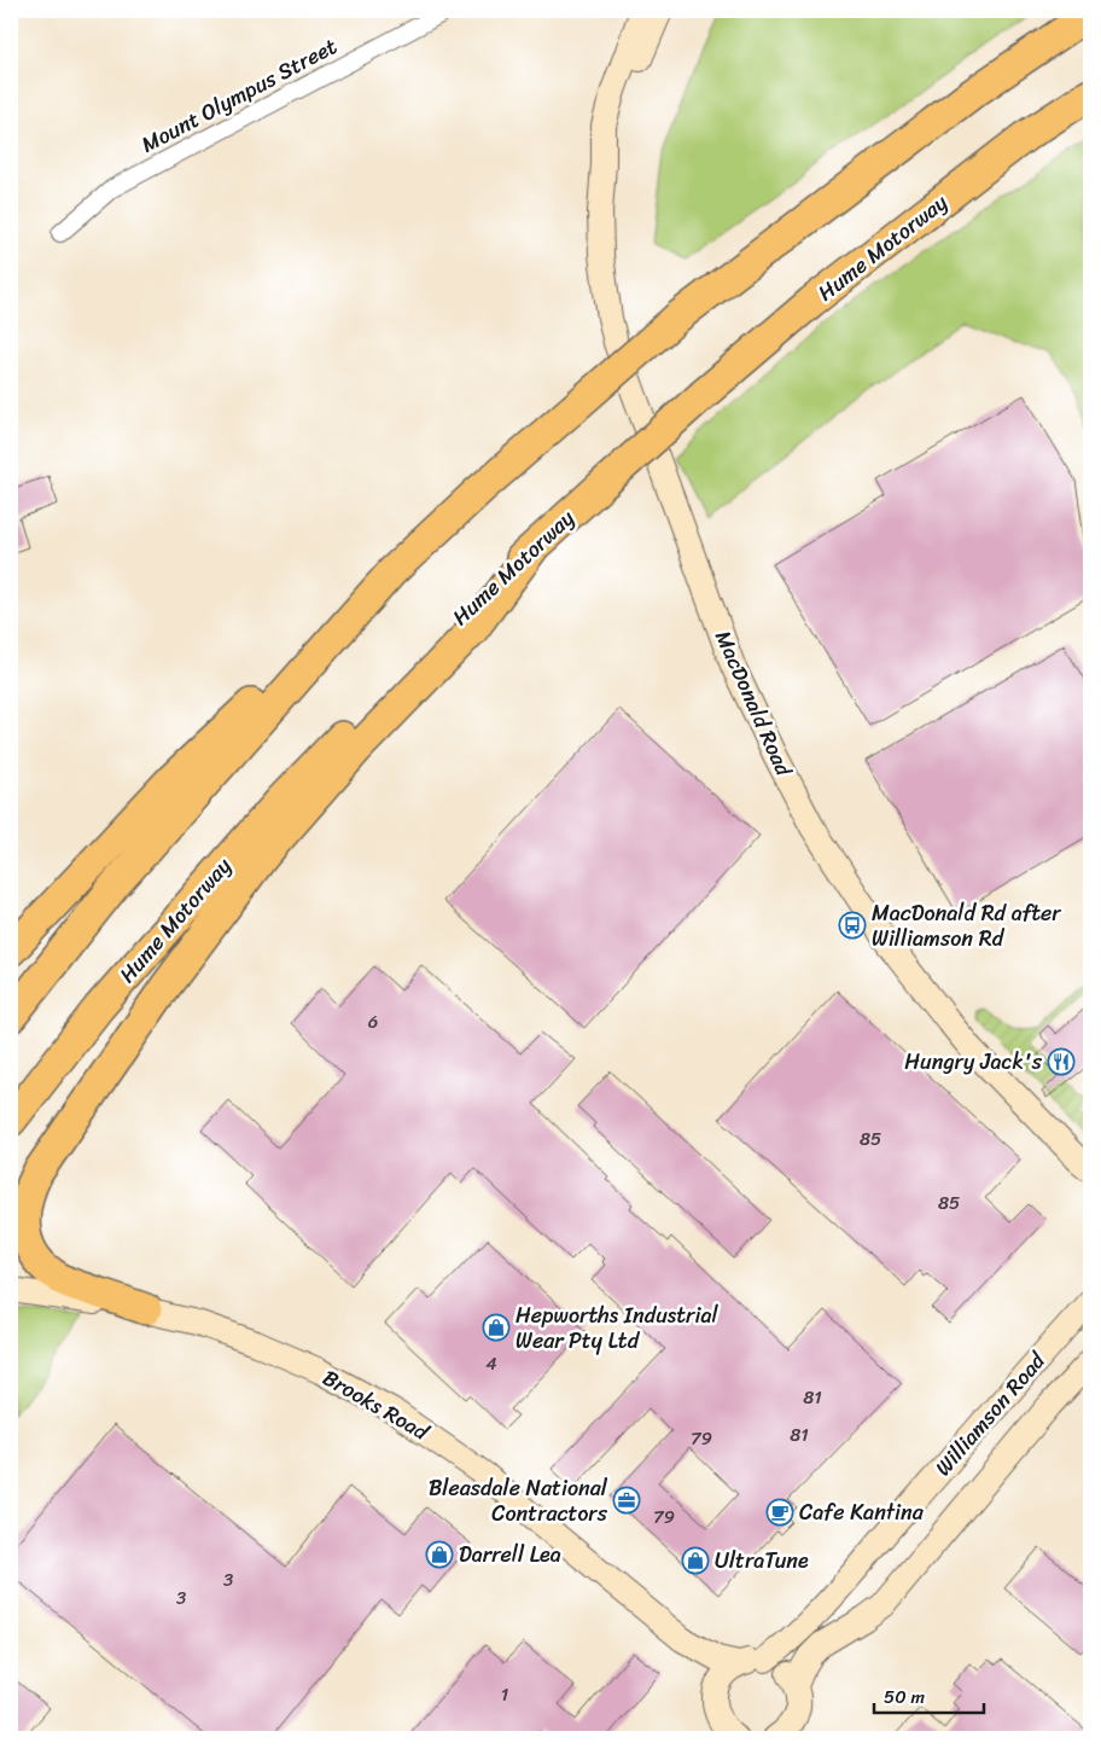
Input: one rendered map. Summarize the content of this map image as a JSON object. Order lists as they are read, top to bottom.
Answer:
{
  "streets": {
    "highway": ["Hume Motorway"],
    "main road": ["MacDonald Road", "Brooks Road", "Williamson Road"],
    "street": ["Mount Olympus Street"]
  },
  "places": {
    "bus stop": ["MacDonald Rd after Williamson Rd"],
    "restaurant": ["Hungry Jack's"],
    "shop": ["Hepworths Industrial Wear Pty Ltd", "Darrell Lea", "UltraTune"],
    "office": ["Bleasdale National Contractors"],
    "cafe": ["Cafe Kantina"]
  },
  "house_numbers": [
    "6",
    "85",
    "85",
    "4",
    "81",
    "81",
    "79",
    "79",
    "3",
    "3",
    "1"
  ],
  "scale_bar": "50 m"
}
